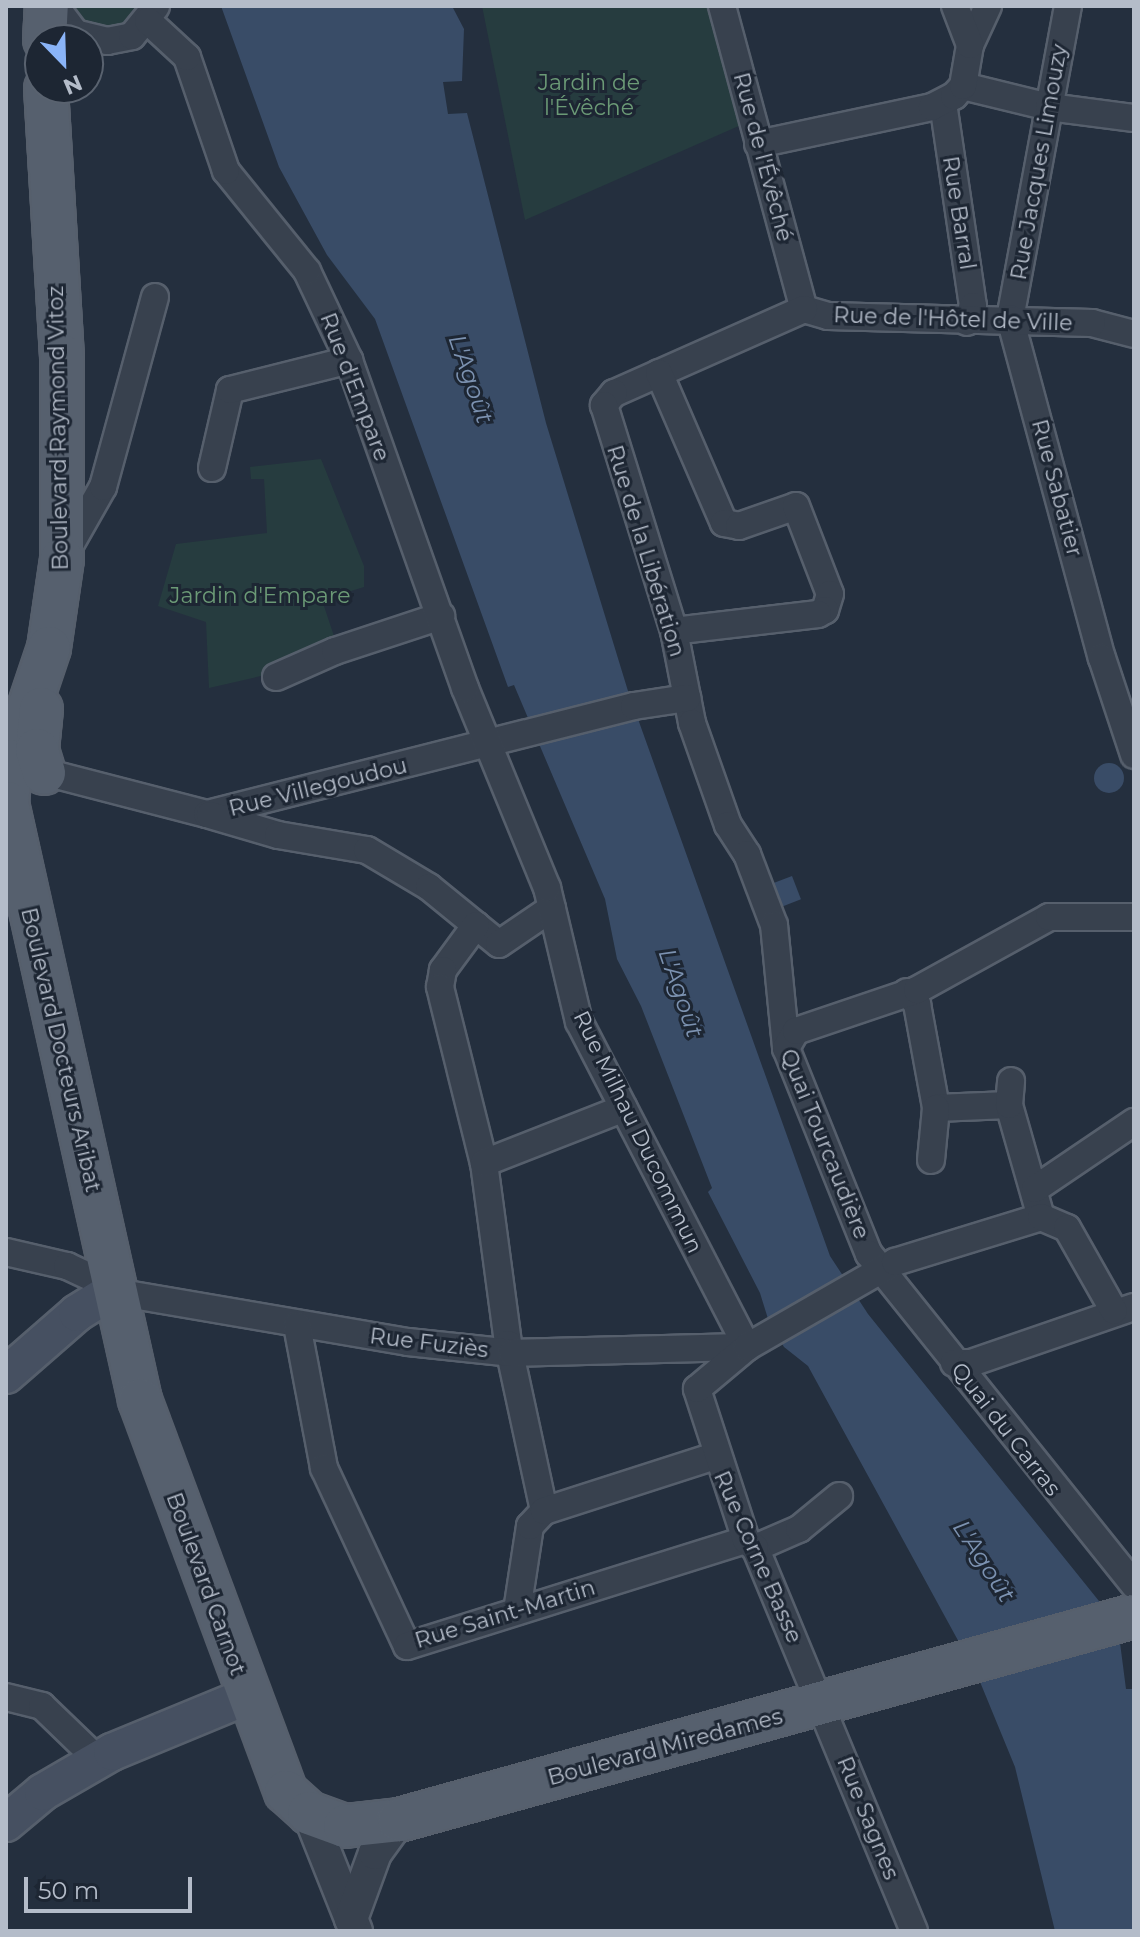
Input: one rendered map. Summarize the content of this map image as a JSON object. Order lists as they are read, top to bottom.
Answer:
{
  "streets": {
    "main road": [
      "Boulevard Raymond Vitoz",
      "Boulevard Docteurs Aribat",
      "Boulevard Carnot",
      "Boulevard Miredames"
    ],
    "street": [
      "Rue de l'Évêché",
      "Rue Jacques Limouzy",
      "Rue Barral",
      "Rue de l'Hôtel de Ville",
      "Rue d'Empare",
      "Rue Sabatier",
      "Rue de la Libération",
      "Rue Villegoudou",
      "Rue Milhau Ducommun",
      "Quai Tourcaudière",
      "Rue Fuziès",
      "Quai du Carras",
      "Rue Corne Basse",
      "Rue Saint-Martin",
      "Rue Sagnes"
    ]
  },
  "crossings": [
    ["Rue de l'Évêché", "Rue de l'Hôtel de Ville"],
    ["Rue Jacques Limouzy", "Rue de l'Hôtel de Ville"],
    ["Rue Jacques Limouzy", "Rue Sabatier"],
    ["Rue Barral", "Rue de l'Hôtel de Ville"],
    ["Rue de l'Hôtel de Ville", "Rue Sabatier"],
    ["Rue de l'Hôtel de Ville", "Rue de la Libération"],
    ["Rue d'Empare", "Rue Villegoudou"],
    ["Rue d'Empare", "Rue Milhau Ducommun"],
    ["Boulevard Raymond Vitoz", "Rue Villegoudou"],
    ["Boulevard Raymond Vitoz", "Boulevard Docteurs Aribat"],
    ["Rue de la Libération", "Rue Villegoudou"],
    ["Rue de la Libération", "Quai Tourcaudière"],
    ["Rue Villegoudou", "Boulevard Docteurs Aribat"],
    ["Rue Villegoudou", "Rue Milhau Ducommun"],
    ["Boulevard Docteurs Aribat", "Rue Fuziès"],
    ["Boulevard Docteurs Aribat", "Boulevard Carnot"],
    ["Rue Milhau Ducommun", "Rue Fuziès"],
    ["Rue Milhau Ducommun", "Rue Corne Basse"],
    ["Quai Tourcaudière", "Quai du Carras"],
    ["Rue Fuziès", "Rue Corne Basse"],
    ["Rue Fuziès", "Boulevard Carnot"],
    ["Rue Fuziès", "Rue Saint-Martin"],
    ["Rue Corne Basse", "Rue Saint-Martin"],
    ["Rue Corne Basse", "Boulevard Miredames"],
    ["Rue Corne Basse", "Rue Sagnes"],
    ["Boulevard Miredames", "Rue Sagnes"]
  ],
  "water": ["L'Agoût"],
  "parks": ["Jardin de l'Évêché", "Jardin d'Empare"],
  "scale_bar": "50 m",
  "north": "bottom right"
}
